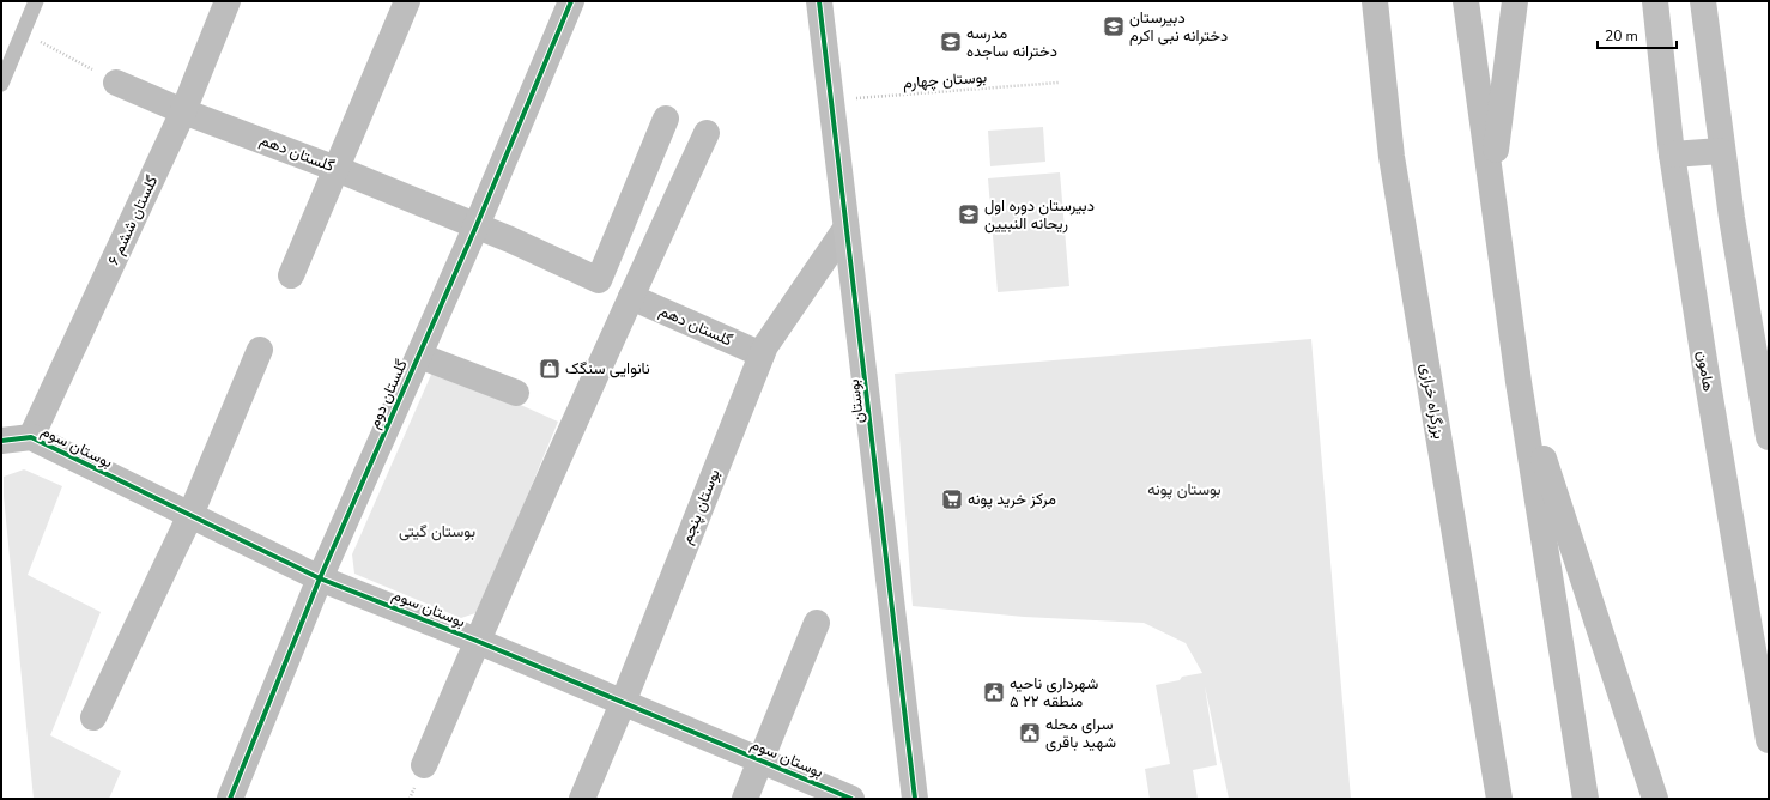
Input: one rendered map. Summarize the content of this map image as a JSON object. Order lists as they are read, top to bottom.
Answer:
{
  "streets": {
    "main road": [
      "گلستان دهم",
      "گلستان ششم ۶",
      "گلستان دوم",
      "بزرگراه خرازی",
      "بوستان سوم",
      "بوستان پنجم"
    ],
    "street": ["هامون", "بوستان"],
    "path": ["بوستان چهارم"]
  },
  "crossings": [
    ["بوستان چهارم", "بوستان"],
    ["گلستان دهم", "گلستان ششم ۶"],
    ["گلستان دهم", "گلستان دوم"],
    ["گلستان دهم", "بوستان پنجم"],
    ["گلستان ششم ۶", "بوستان سوم"],
    ["گلستان دوم", "بوستان سوم"],
    ["بوستان", "بوستان پنجم"],
    ["بوستان سوم", "بوستان پنجم"]
  ],
  "parks": ["بوستان پونه", "بوستان گیتی"],
  "places": {
    "school or university": ["دبیرستان دخترانه نبی اکرم", "مدرسه دخترانه ساجده", "دبیرستان دوره اول ریحانه النبیین"],
    "shop": ["نانوایی سنگک"],
    "supermarket": ["مرکز خرید پونه"],
    "public building": ["شهرداری ناحیه ۵ منطقه ۲۲", "سرای محله شهید باقری"]
  },
  "scale_bar": "20 m"
}
